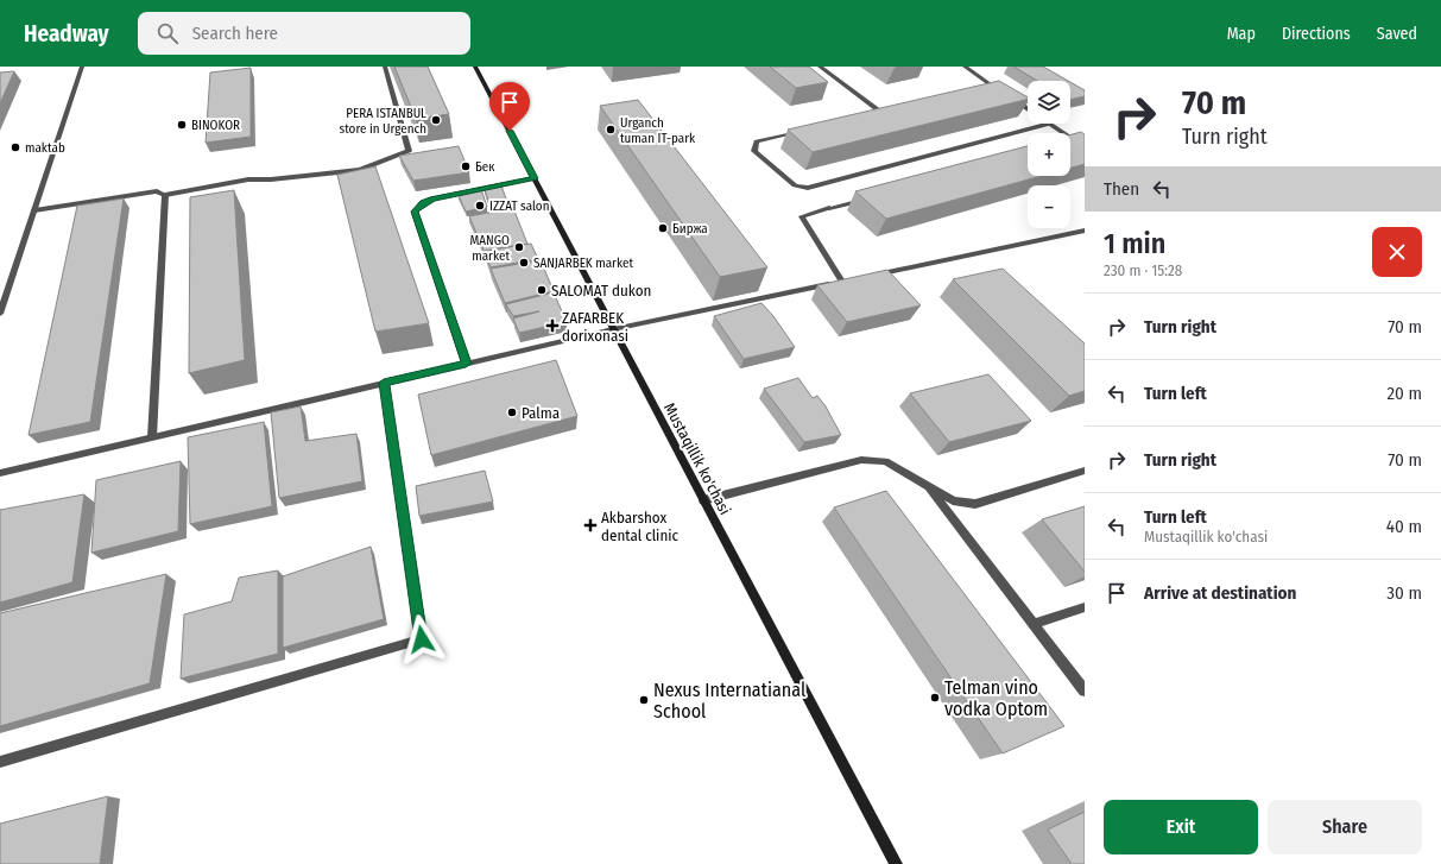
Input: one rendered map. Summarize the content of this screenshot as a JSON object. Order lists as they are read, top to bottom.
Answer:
{
  "streets": {
    "main road": ["Mustaqillik ko'chasi"]
  },
  "places": {
    "other": [
      "PERA ISTANBUL store in Urgench",
      "BINOKOR",
      "Urganch tuman IT-park",
      "maktab",
      "Бек",
      "IZZAT salon",
      "Биржа",
      "MANGO market",
      "SANJARBEK market",
      "SALOMAT dukon",
      "Palma",
      "Telman vino vodka Optom",
      "Nexus Internatianal School"
    ],
    "health": ["ZAFARBEK dorixonasi", "Akbarshox dental clinic"]
  },
  "page": {
    "header": "Headway",
    "search": "Search here",
    "nav": ["Map", "Directions", "Saved"],
    "turn": ["70 m", "Turn right"],
    "map_buttons": ["+", "−"],
    "then": "Then",
    "heading": ["1 min", "230 m · 15:28"],
    "list": [
      {
        "name": "Turn right",
        "value": "70 m"
      },
      {
        "name": "Turn left",
        "value": "20 m"
      },
      {
        "name": "Turn right",
        "value": "70 m"
      },
      {
        "name": "Turn left",
        "note": "Mustaqillik ko'chasi",
        "value": "40 m"
      },
      {
        "name": "Arrive at destination",
        "value": "30 m"
      }
    ],
    "buttons": ["Exit", "Share"]
  }
}
